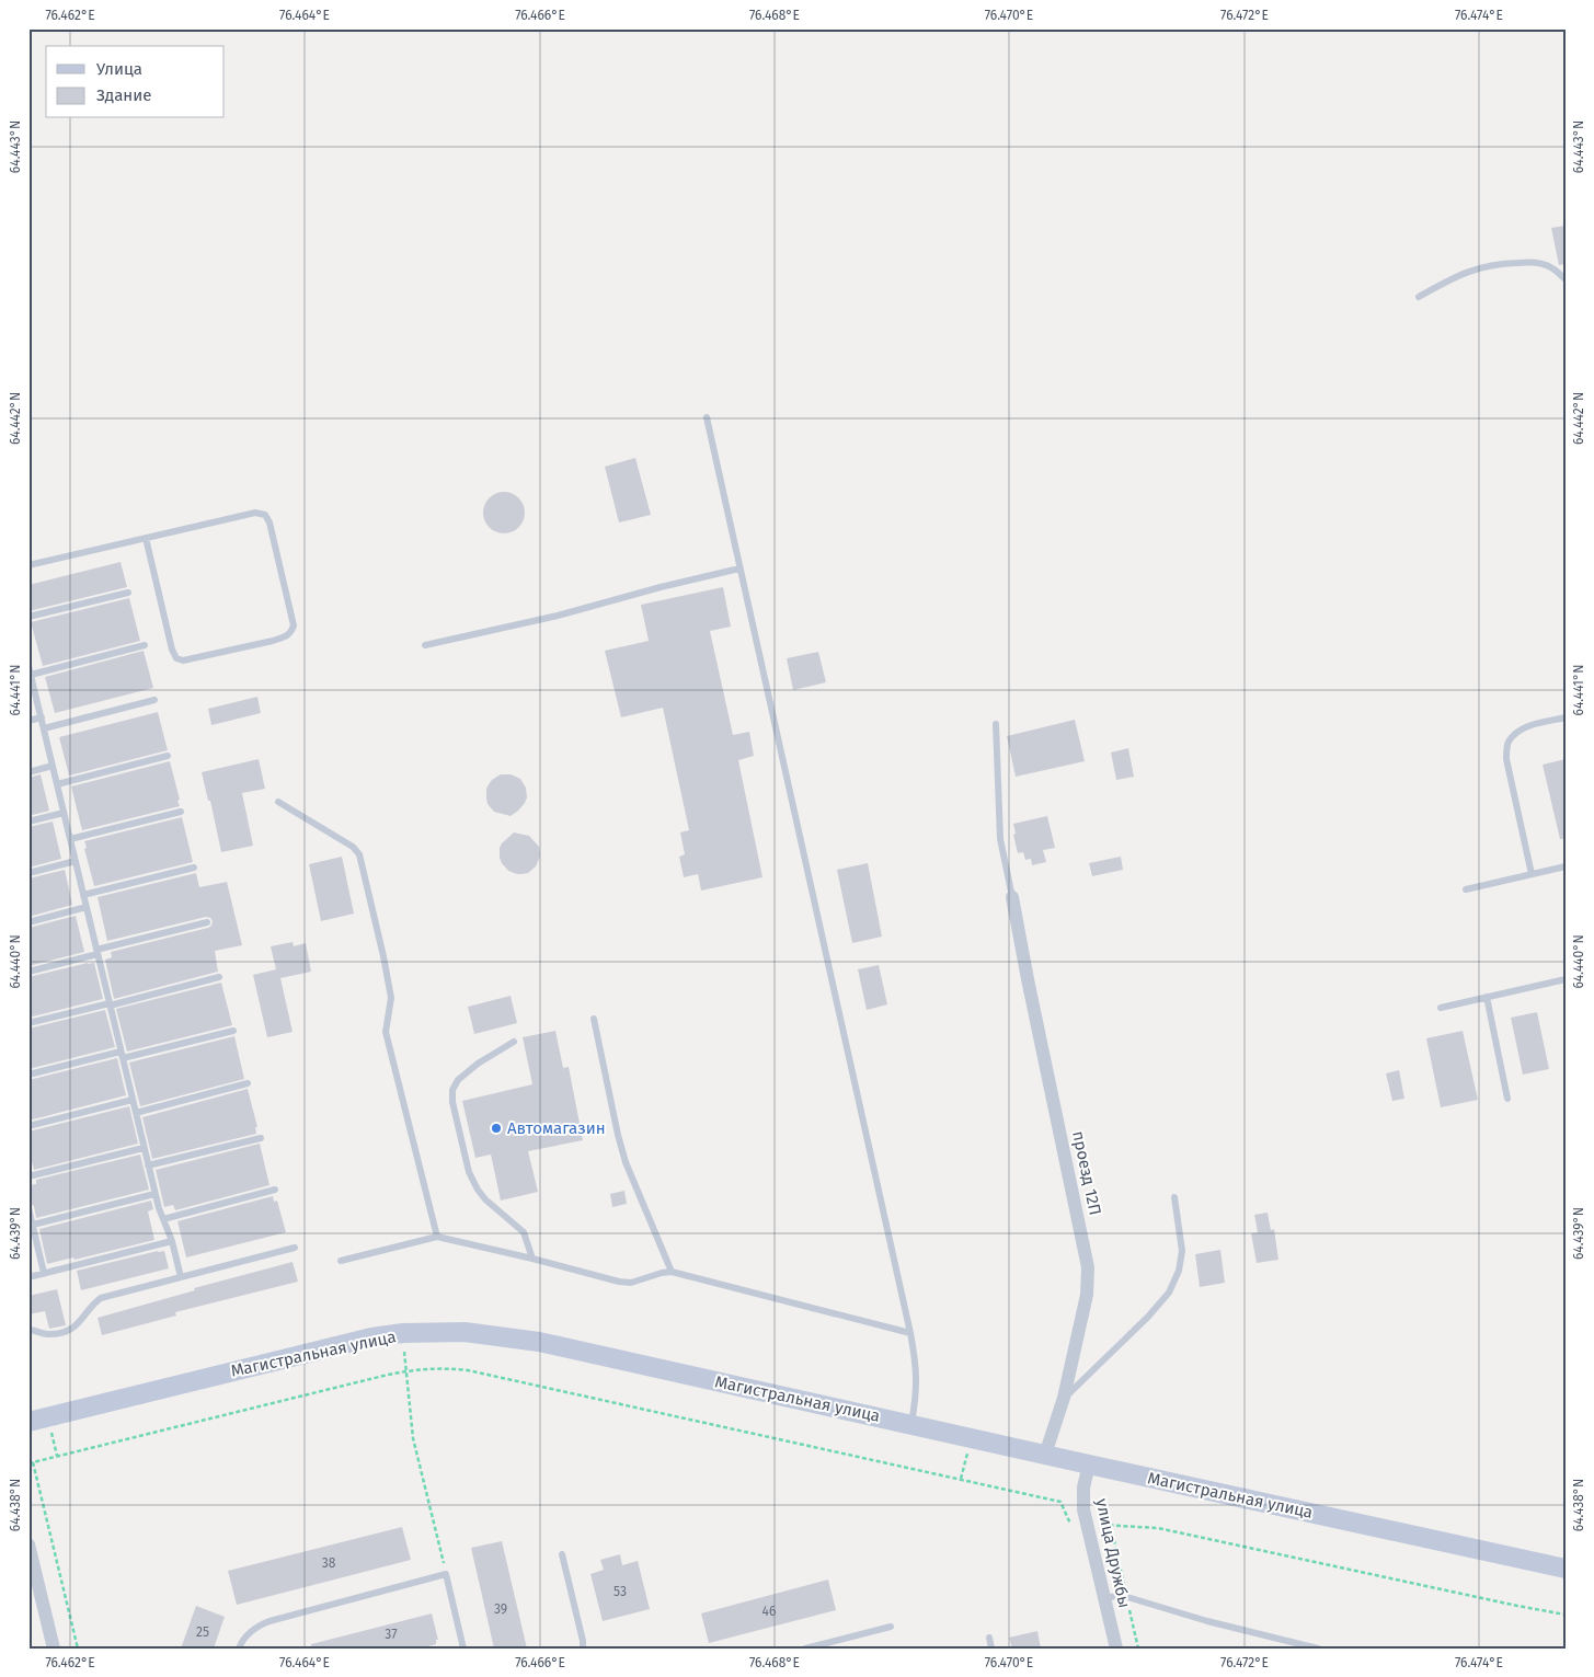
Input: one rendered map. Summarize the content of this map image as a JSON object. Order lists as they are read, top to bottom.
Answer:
{
  "streets": {
    "main road": ["Магистральная улица"],
    "street": ["проезд 12П", "улица Дружбы"]
  },
  "crossings": [
    ["проезд 12П", "Магистральная улица"],
    ["Магистральная улица", "улица Дружбы"]
  ],
  "places": ["Автомагазин"],
  "house_numbers": [
    "38",
    "53",
    "39",
    "46",
    "25",
    "37"
  ],
  "legend": ["Улица", "Здание"],
  "coordinates": [
    "76.462°E",
    "76.464°E",
    "76.466°E",
    "76.468°E",
    "76.470°E",
    "76.472°E",
    "76.474°E",
    "64.443°N",
    "64.442°N",
    "64.441°N",
    "64.440°N",
    "64.439°N",
    "64.438°N"
  ]
}
